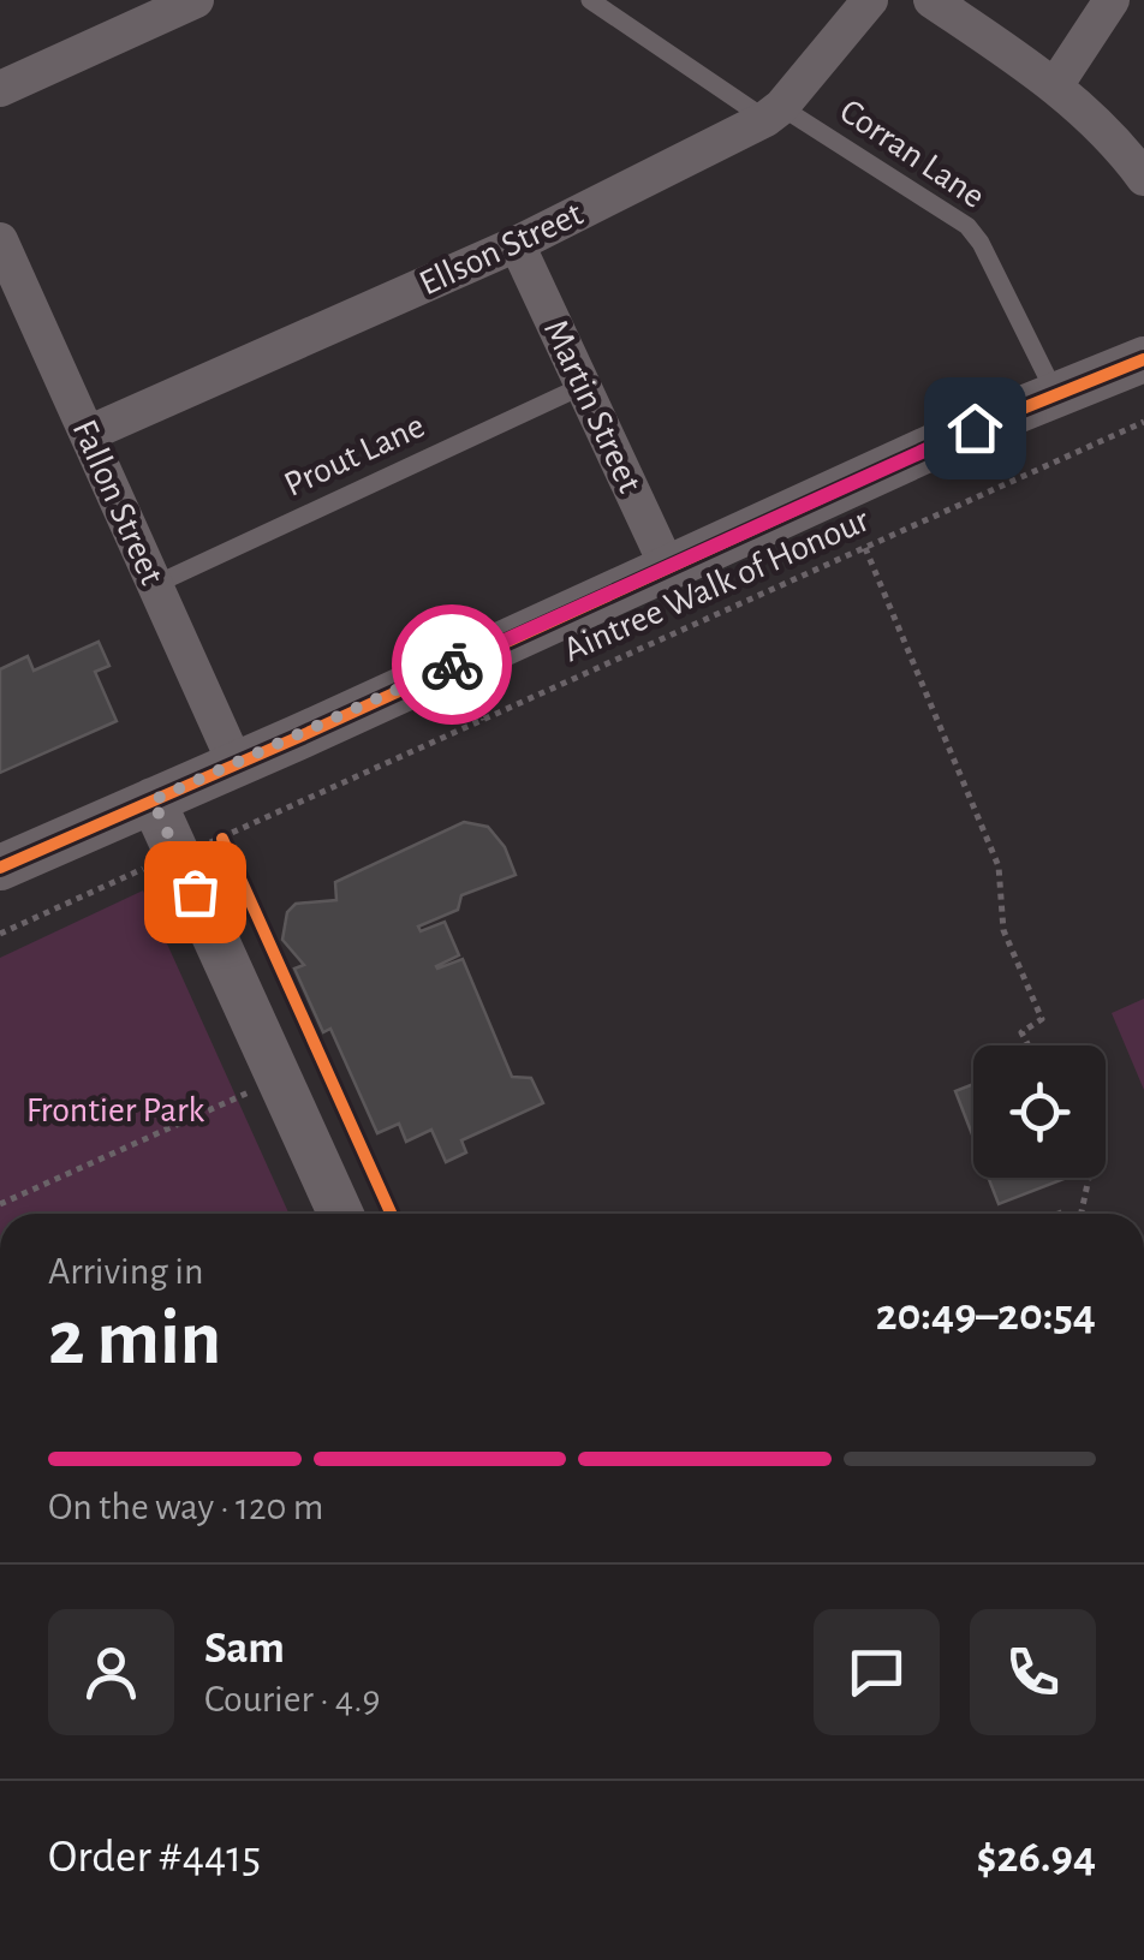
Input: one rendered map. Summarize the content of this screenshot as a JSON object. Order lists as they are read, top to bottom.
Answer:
{
  "streets": {
    "street": ["Ellson Street", "Martin Street", "Fallon Street"],
    "lane": ["Corran Lane", "Prout Lane"],
    "cycle path": ["Aintree Walk of Honour"]
  },
  "crossings": [
    ["Corran Lane", "Ellson Street"],
    ["Ellson Street", "Martin Street"],
    ["Ellson Street", "Fallon Street"],
    ["Martin Street", "Prout Lane"],
    ["Prout Lane", "Fallon Street"]
  ],
  "parks": ["Frontier Park"],
  "page": {
    "heading": ["2 min", "Arriving in", "20:49–20:54"],
    "panel": [
      "Sam",
      "Courier · 4.9",
      "Order #4415",
      "$26.94"
    ],
    "bar": "On the way · 120 m"
  }
}
